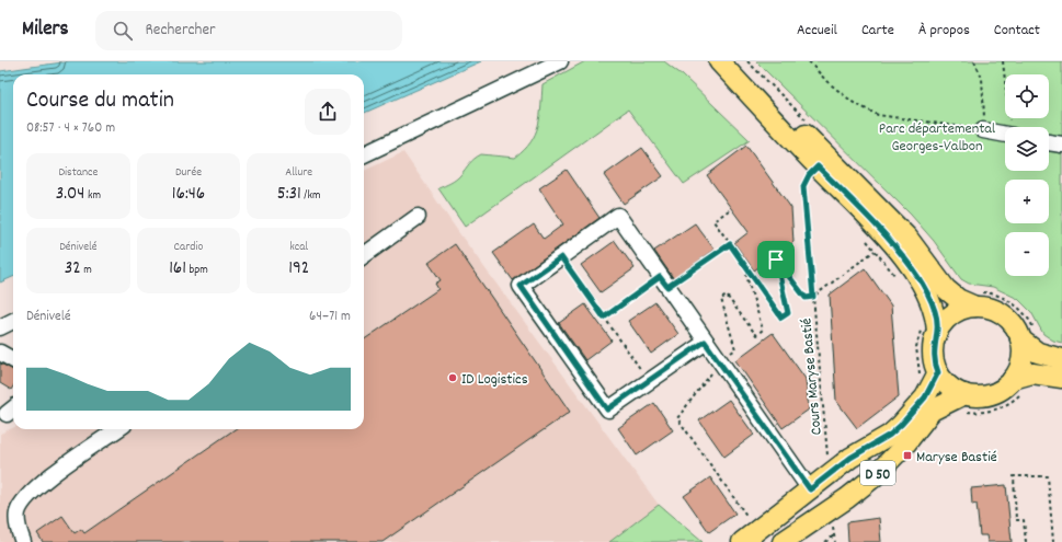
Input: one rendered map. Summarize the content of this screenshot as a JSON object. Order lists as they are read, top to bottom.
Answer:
{
  "streets": {
    "main road": ["D 50"],
    "path": ["Cours Maryse Bastié"]
  },
  "parks": ["Parc départemental Georges-Valbon"],
  "places": {
    "other": ["ID Logistics"],
    "transit": ["Maryse Bastié"]
  },
  "page": {
    "header": "Milers",
    "search": "Rechercher",
    "nav": [
      "Accueil",
      "Carte",
      "À propos",
      "Contact"
    ],
    "map_buttons": ["+", "−"],
    "heading": ["Course du matin", "08:57 · 4 × 760 m"],
    "stats": [
      ["Distance", "3.04 km"],
      ["Durée", "16:46"],
      ["Allure", "5:31 /km"],
      ["Dénivelé", "32 m"],
      ["Cardio", "161 bpm"],
      ["kcal", "192"]
    ],
    "chart": ["Dénivelé", "64–71 m"]
  }
}
